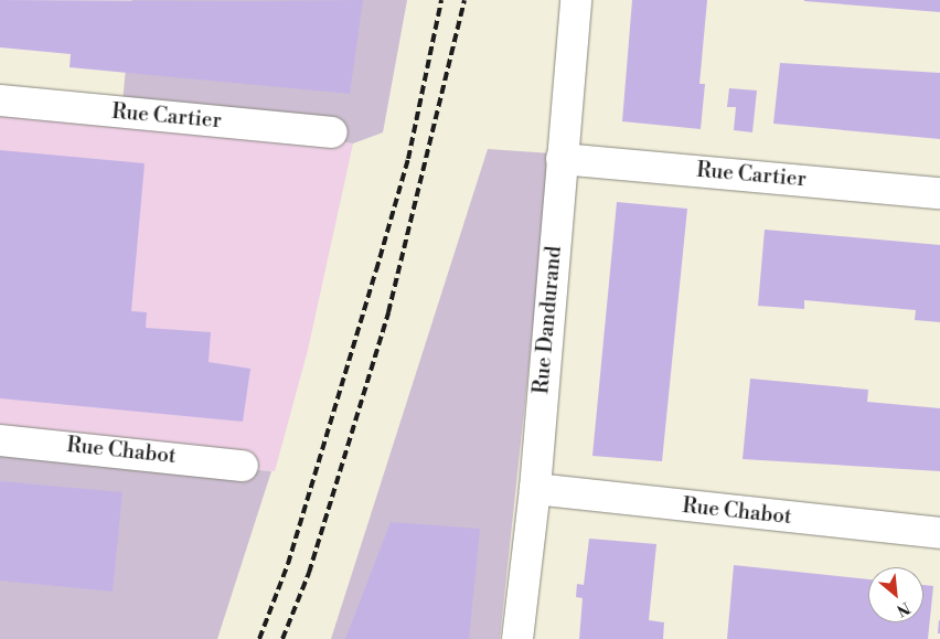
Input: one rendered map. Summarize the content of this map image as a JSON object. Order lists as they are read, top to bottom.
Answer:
{
  "streets": {
    "street": ["Rue Cartier", "Rue Dandurand", "Rue Chabot"]
  },
  "crossings": [
    ["Rue Cartier", "Rue Dandurand"],
    ["Rue Dandurand", "Rue Chabot"]
  ],
  "north": "bottom right"
}
